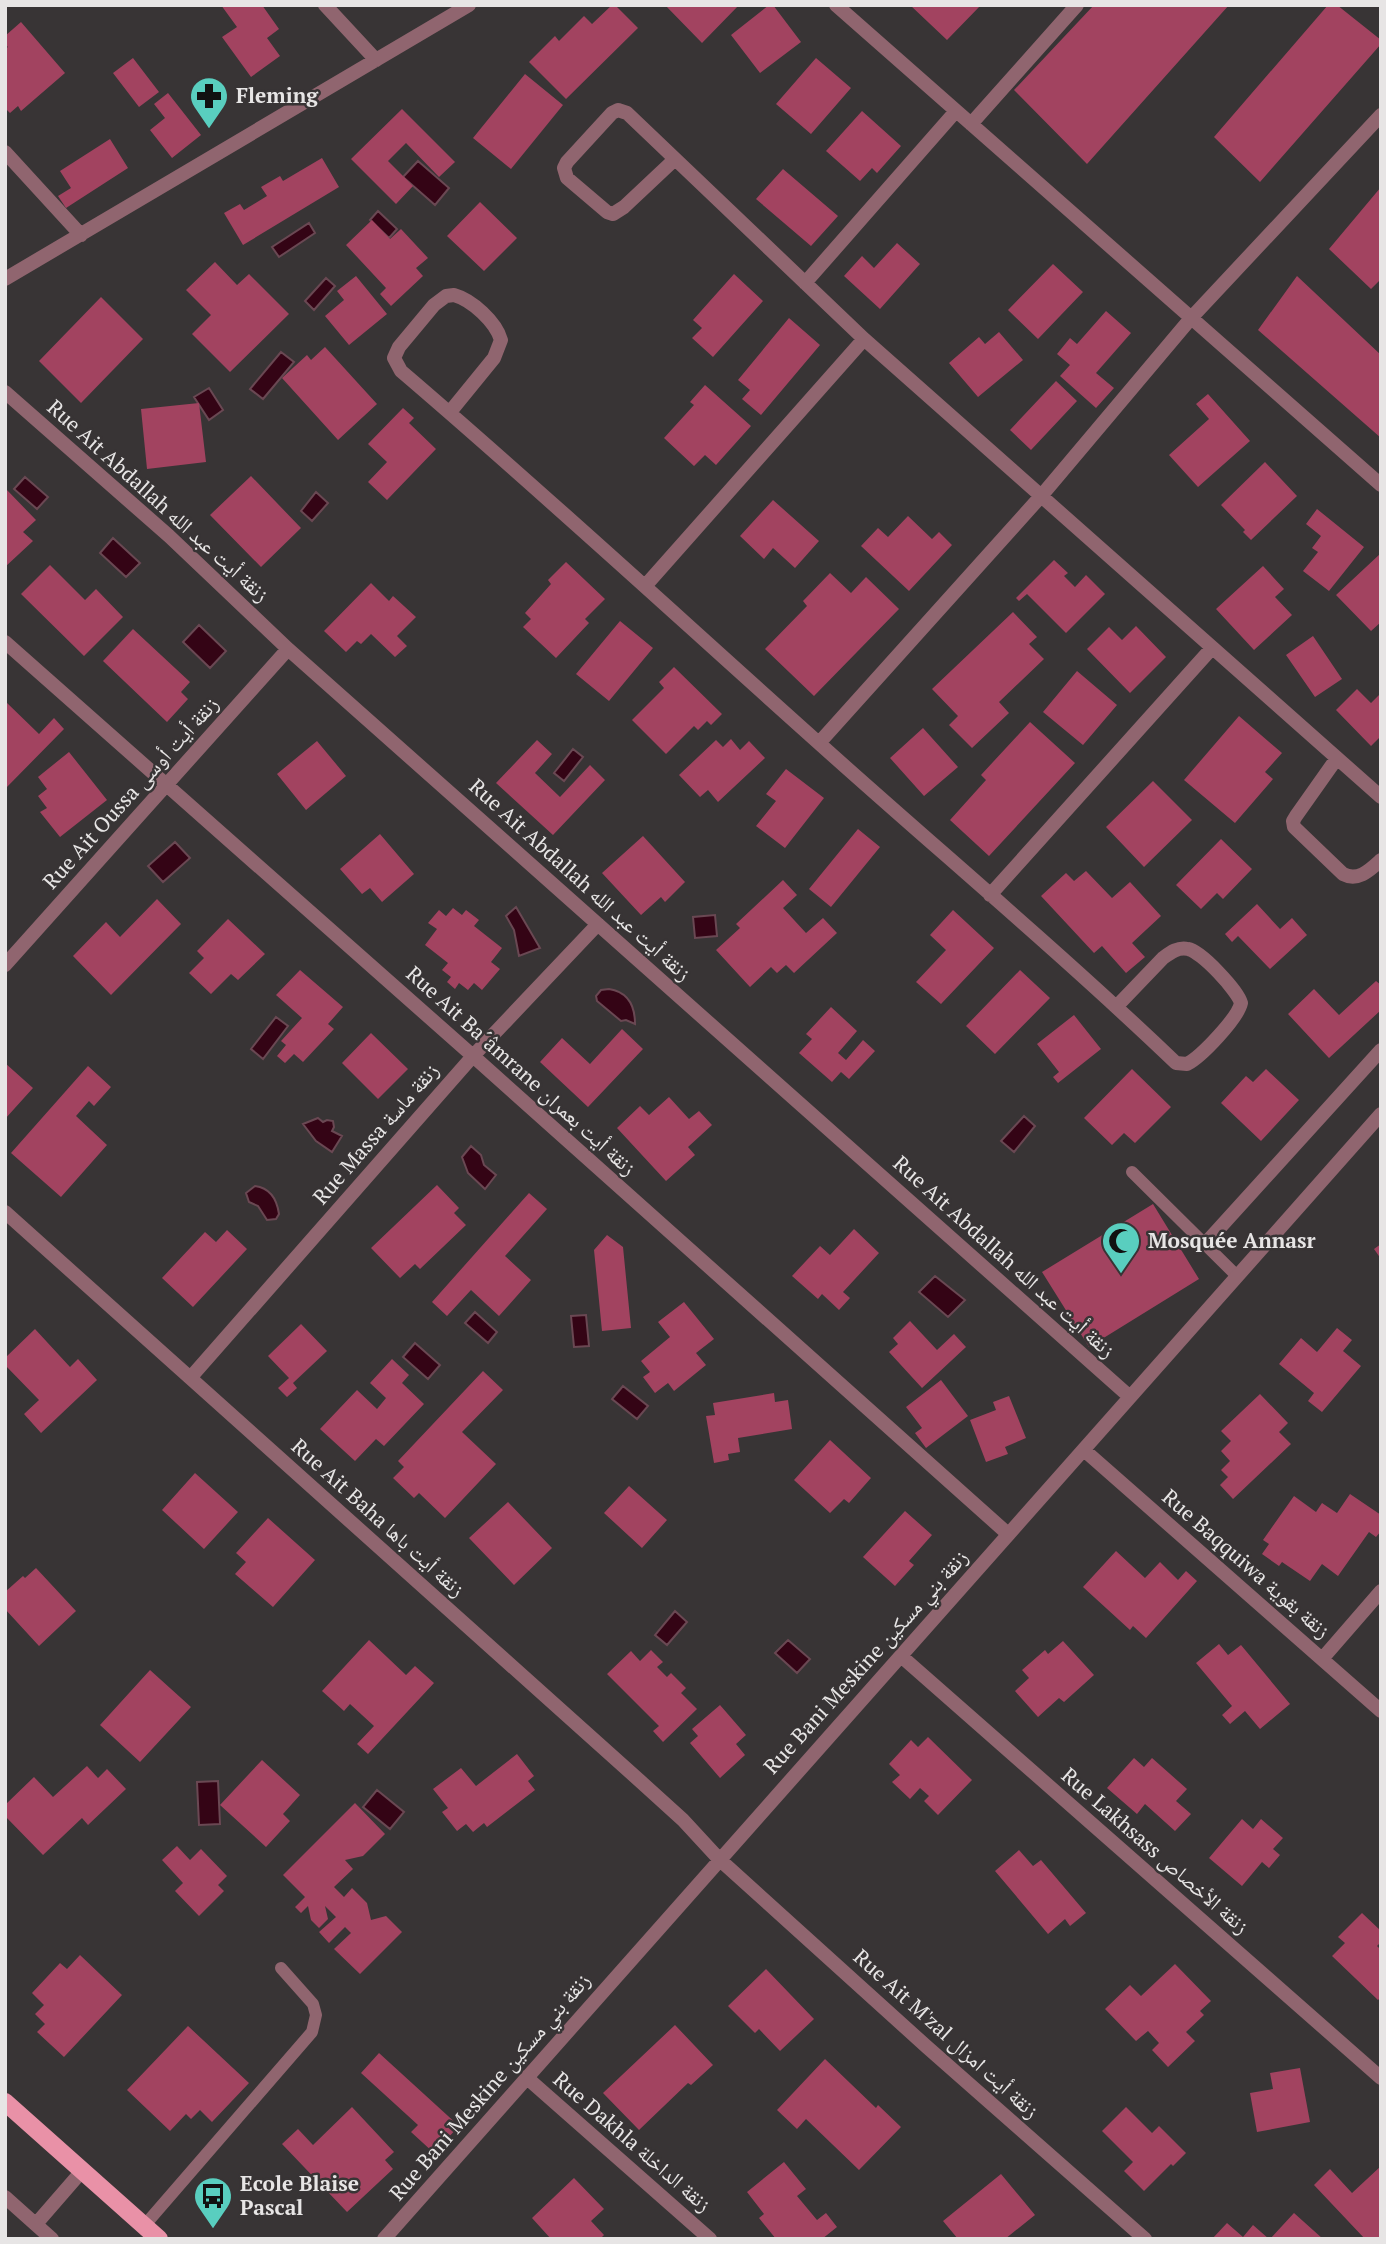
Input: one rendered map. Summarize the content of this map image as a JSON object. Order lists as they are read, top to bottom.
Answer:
{
  "streets": {
    "street": [
      "Rue Ait Abdallah زنقة أيت عبد الله",
      "Rue Ait Oussa زنقة أيت أوسى",
      "Rue Ait Ba´âmrane زنقة أيت بعمران",
      "Rue Massa زنقة ماسة",
      "Rue Ait Baha زنقة أيت باها",
      "Rue Baqquiwa زنقة بقوية",
      "Rue Bani Meskine زنقة بني مسكين",
      "Rue Lakhsass زنقة الأخصاص",
      "Rue Ait M'zal زنقة أيت امزال",
      "Rue Dakhla زنقة الداخلة"
    ]
  },
  "crossings": [
    ["Rue Ait Abdallah زنقة أيت عبد الله", "Rue Ait Oussa زنقة أيت أوسى"],
    ["Rue Ait Abdallah زنقة أيت عبد الله", "Rue Massa زنقة ماسة"],
    ["Rue Ait Abdallah زنقة أيت عبد الله", "Rue Bani Meskine زنقة بني مسكين"],
    ["Rue Ait Oussa زنقة أيت أوسى", "Rue Ait Ba´âmrane زنقة أيت بعمران"],
    ["Rue Ait Ba´âmrane زنقة أيت بعمران", "Rue Massa زنقة ماسة"],
    ["Rue Ait Ba´âmrane زنقة أيت بعمران", "Rue Bani Meskine زنقة بني مسكين"],
    ["Rue Massa زنقة ماسة", "Rue Ait Baha زنقة أيت باها"],
    ["Rue Ait Baha زنقة أيت باها", "Rue Bani Meskine زنقة بني مسكين"],
    ["Rue Ait Baha زنقة أيت باها", "Rue Ait M'zal زنقة أيت امزال"],
    ["Rue Baqquiwa زنقة بقوية", "Rue Bani Meskine زنقة بني مسكين"],
    ["Rue Bani Meskine زنقة بني مسكين", "Rue Lakhsass زنقة الأخصاص"],
    ["Rue Bani Meskine زنقة بني مسكين", "Rue Ait M'zal زنقة أيت امزال"],
    ["Rue Bani Meskine زنقة بني مسكين", "Rue Dakhla زنقة الداخلة"]
  ],
  "places": {
    "pharmacy": ["Fleming"],
    "mosque": ["Mosquée Annasr"],
    "bus stop": ["Ecole Blaise Pascal"]
  }
}
